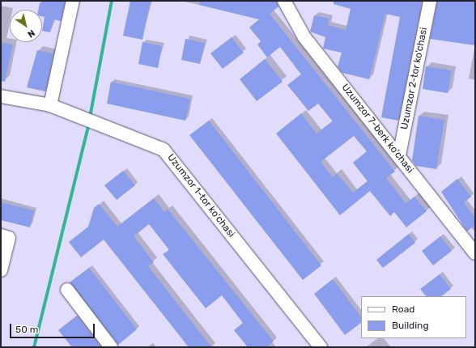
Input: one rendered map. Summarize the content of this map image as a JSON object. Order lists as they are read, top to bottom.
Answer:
{
  "streets": {
    "street": ["Uzumzor 2-tor ko'chasi", "Uzumzor 7-berk ko'chasi", "Uzumzor 1-tor ko‘chasi"]
  },
  "crossings": [
    ["Uzumzor 2-tor ko'chasi", "Uzumzor 7-berk ko'chasi"]
  ],
  "legend": ["Road", "Building"],
  "scale_bar": "50 m",
  "north": "bottom right"
}
